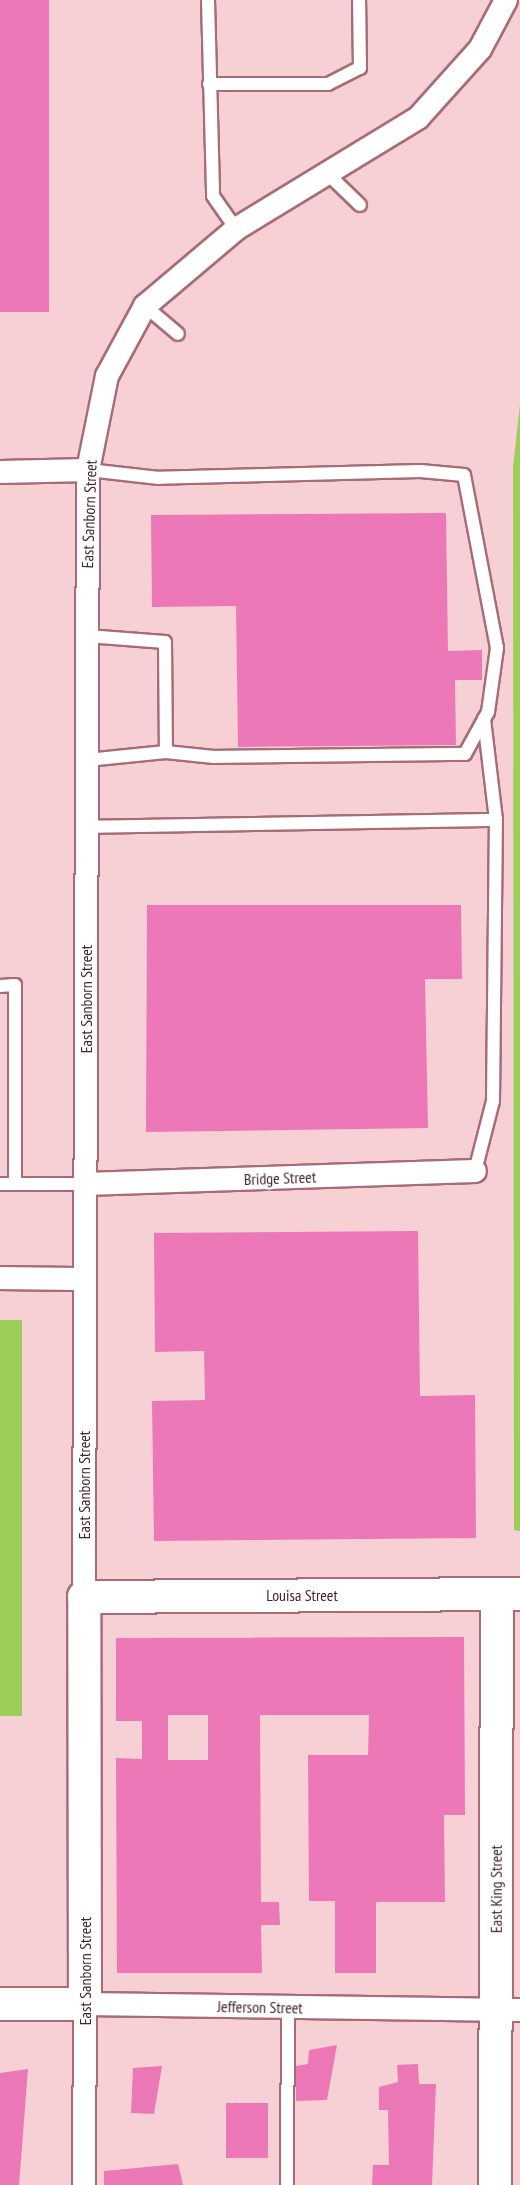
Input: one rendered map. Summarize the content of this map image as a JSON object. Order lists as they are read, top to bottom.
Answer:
{
  "streets": {
    "street": [
      "East Sanborn Street",
      "Bridge Street",
      "Louisa Street",
      "East King Street",
      "Jefferson Street"
    ]
  },
  "crossings": [
    ["East Sanborn Street", "Bridge Street"],
    ["East Sanborn Street", "Louisa Street"],
    ["East Sanborn Street", "Jefferson Street"],
    ["Louisa Street", "East King Street"],
    ["East King Street", "Jefferson Street"]
  ]
}
